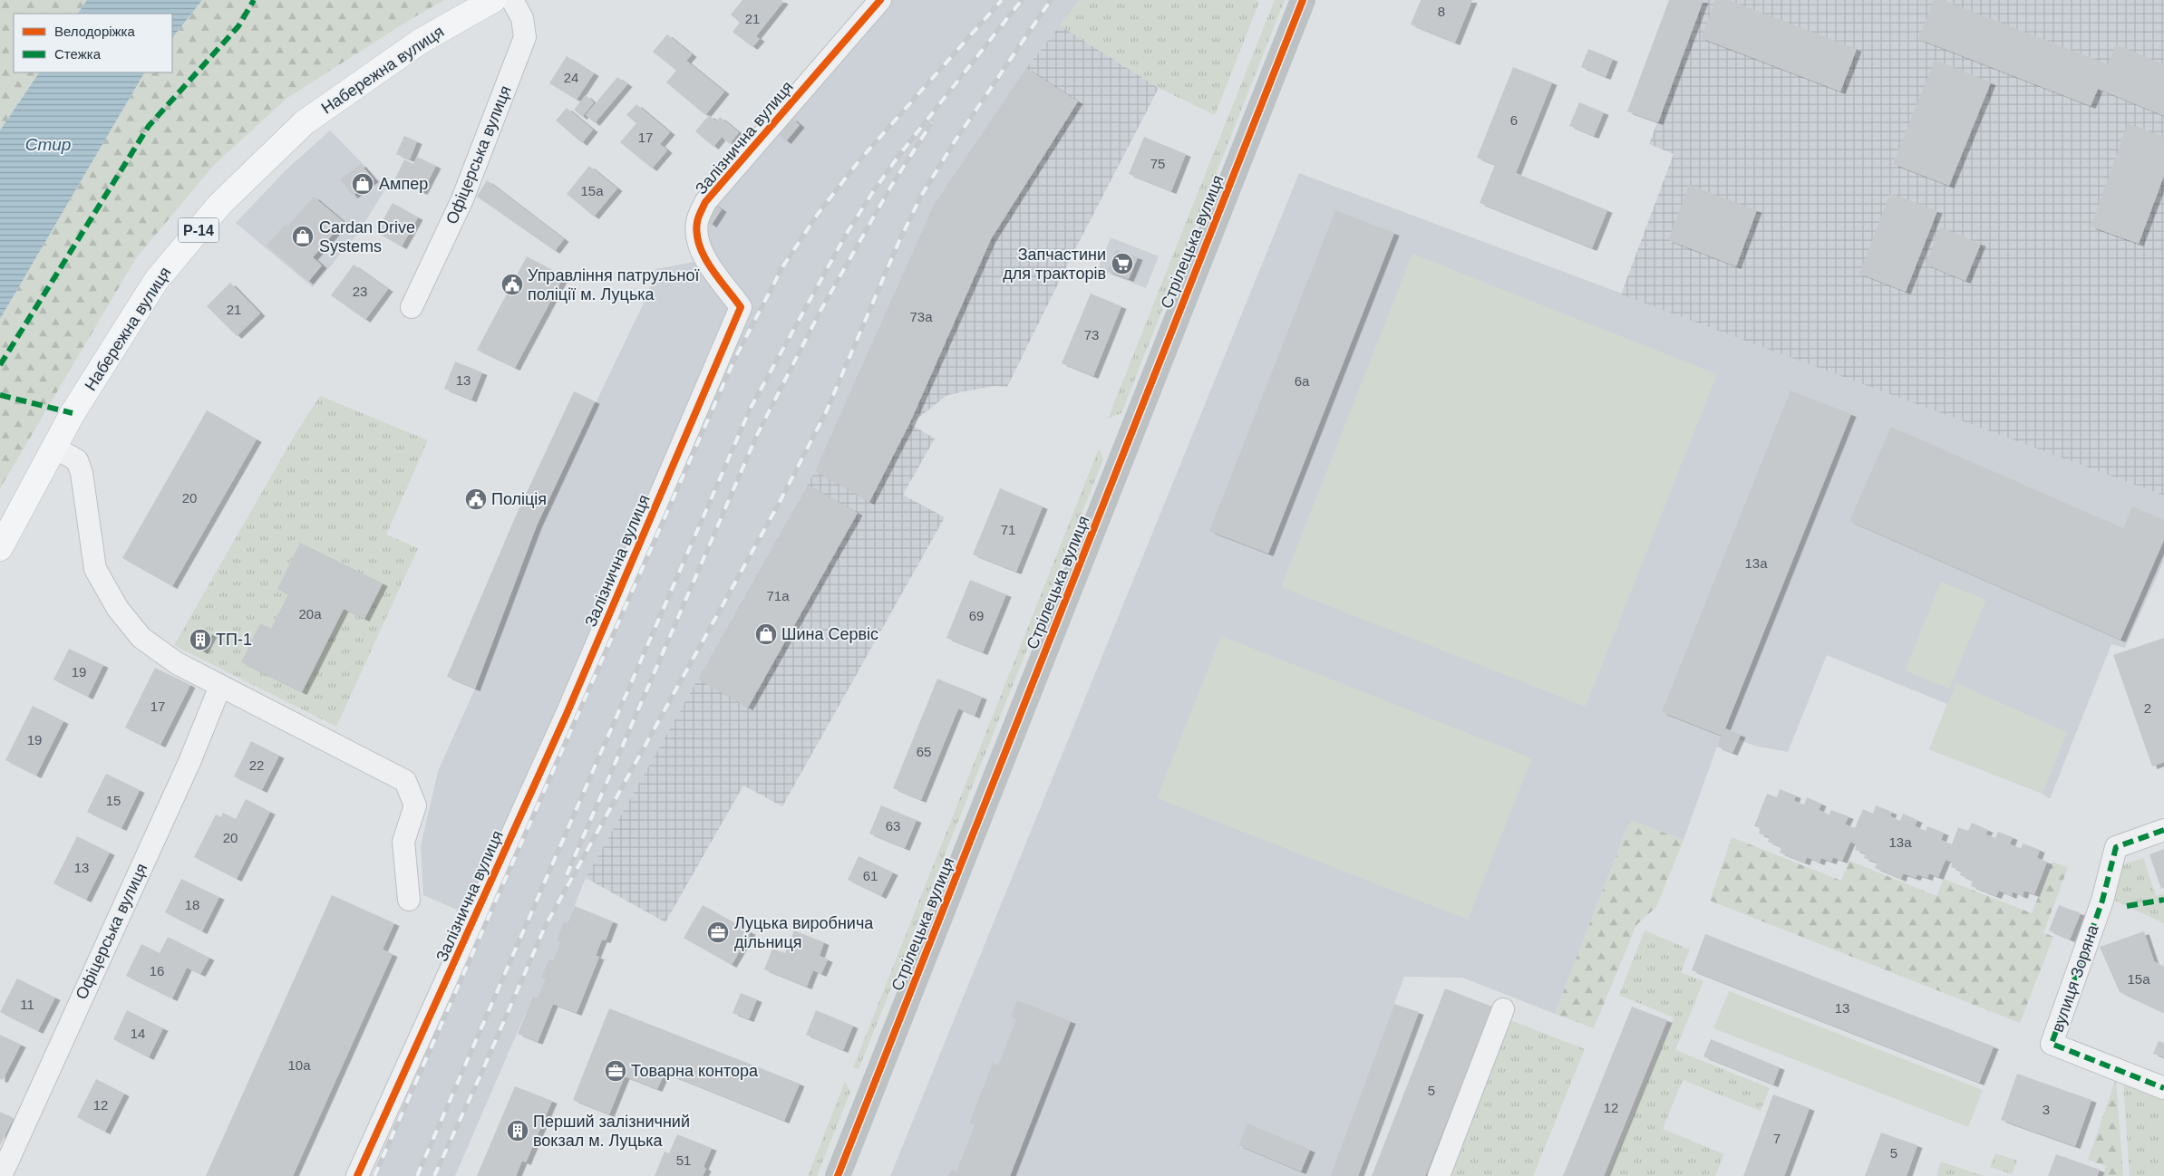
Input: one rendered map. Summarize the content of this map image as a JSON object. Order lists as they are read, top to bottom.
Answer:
{
  "streets": {
    "main road": ["Набережна вулиця", "Р-14"],
    "street": [
      "Залізнична вулиця",
      "Офіцерська вулиця",
      "Стрілецька вулиця",
      "вулиця Зоряна"
    ]
  },
  "water": ["Стир"],
  "places": {
    "shop": ["Ампер", "Cardan Drive Systems", "Шина Сервіс"],
    "supermarket": ["Запчастини для тракторів"],
    "public building": ["Управління патрульної поліції м. Луцька", "Поліція"],
    "building": ["ТП-1", "Перший залізничний вокзал м. Луцька"],
    "office": ["Луцька виробнича дільниця", "Товарна контора"]
  },
  "house_numbers": [
    "8",
    "21",
    "24",
    "6",
    "17",
    "75",
    "15а",
    "23",
    "21",
    "73а",
    "73",
    "13",
    "6а",
    "20",
    "71",
    "13а",
    "71а",
    "20а",
    "69",
    "19",
    "17",
    "2",
    "19",
    "65",
    "22",
    "15",
    "63",
    "20",
    "13а",
    "13",
    "61",
    "18",
    "16",
    "15а",
    "11",
    "13",
    "14",
    "10а",
    "5",
    "12",
    "12",
    "3",
    "7",
    "5",
    "51"
  ],
  "legend": ["Велодоріжка", "Стежка"]
}
